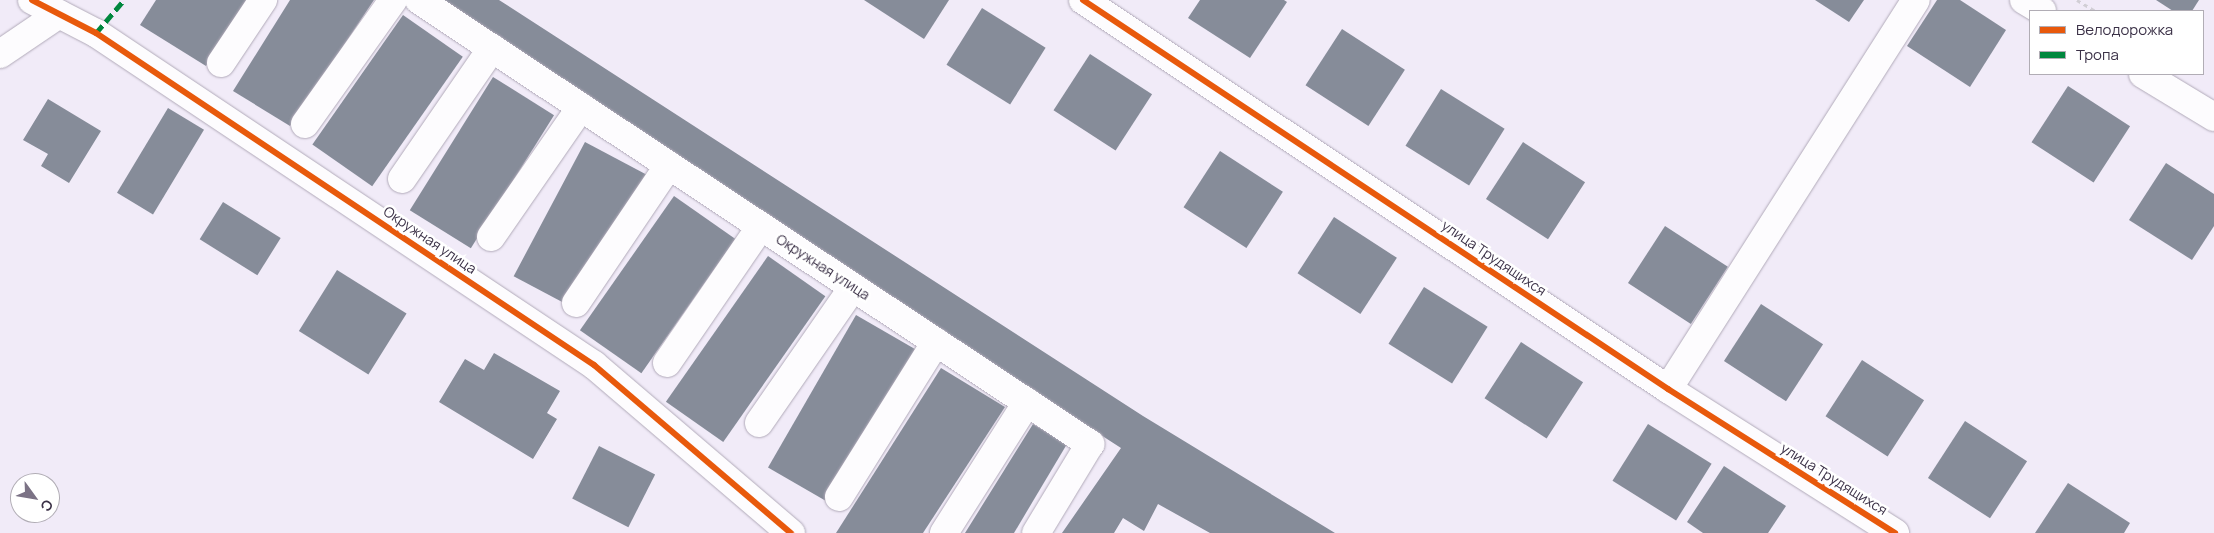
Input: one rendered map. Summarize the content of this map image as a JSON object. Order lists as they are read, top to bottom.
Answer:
{
  "streets": {
    "street": ["Окружная улица", "улица Трудящихся"]
  },
  "legend": ["Велодорожка", "Тропа"],
  "north": "bottom right"
}
